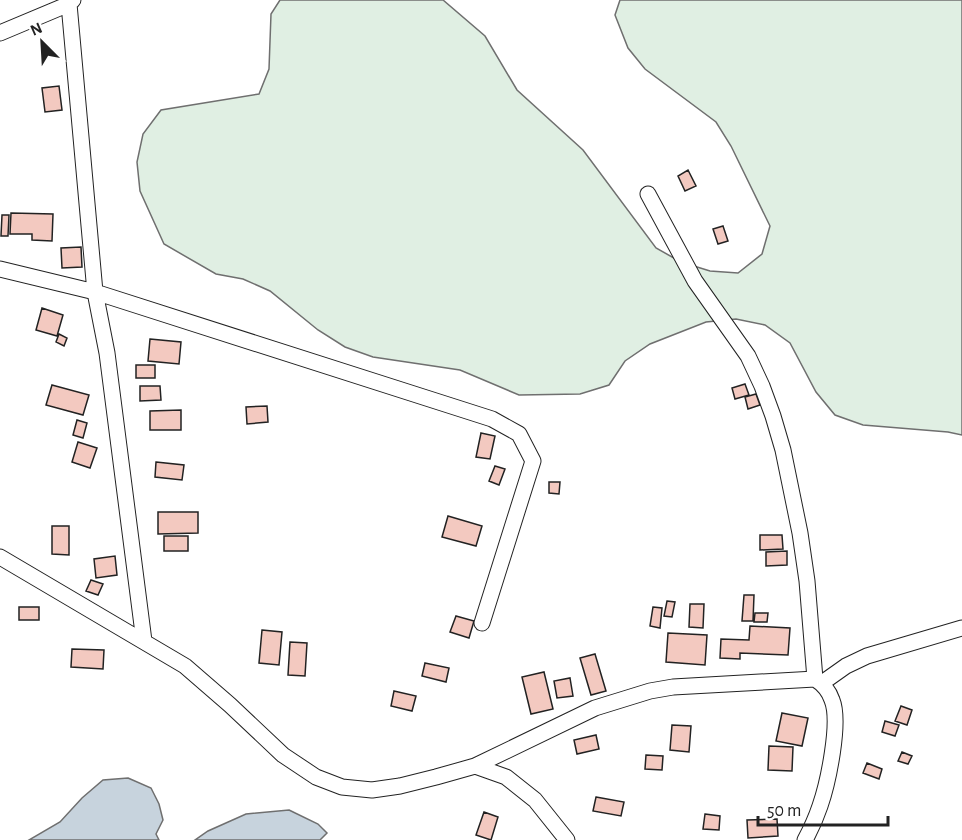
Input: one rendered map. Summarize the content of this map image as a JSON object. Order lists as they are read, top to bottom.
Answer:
{
  "scale_bar": "50 m",
  "north": "top left"
}
